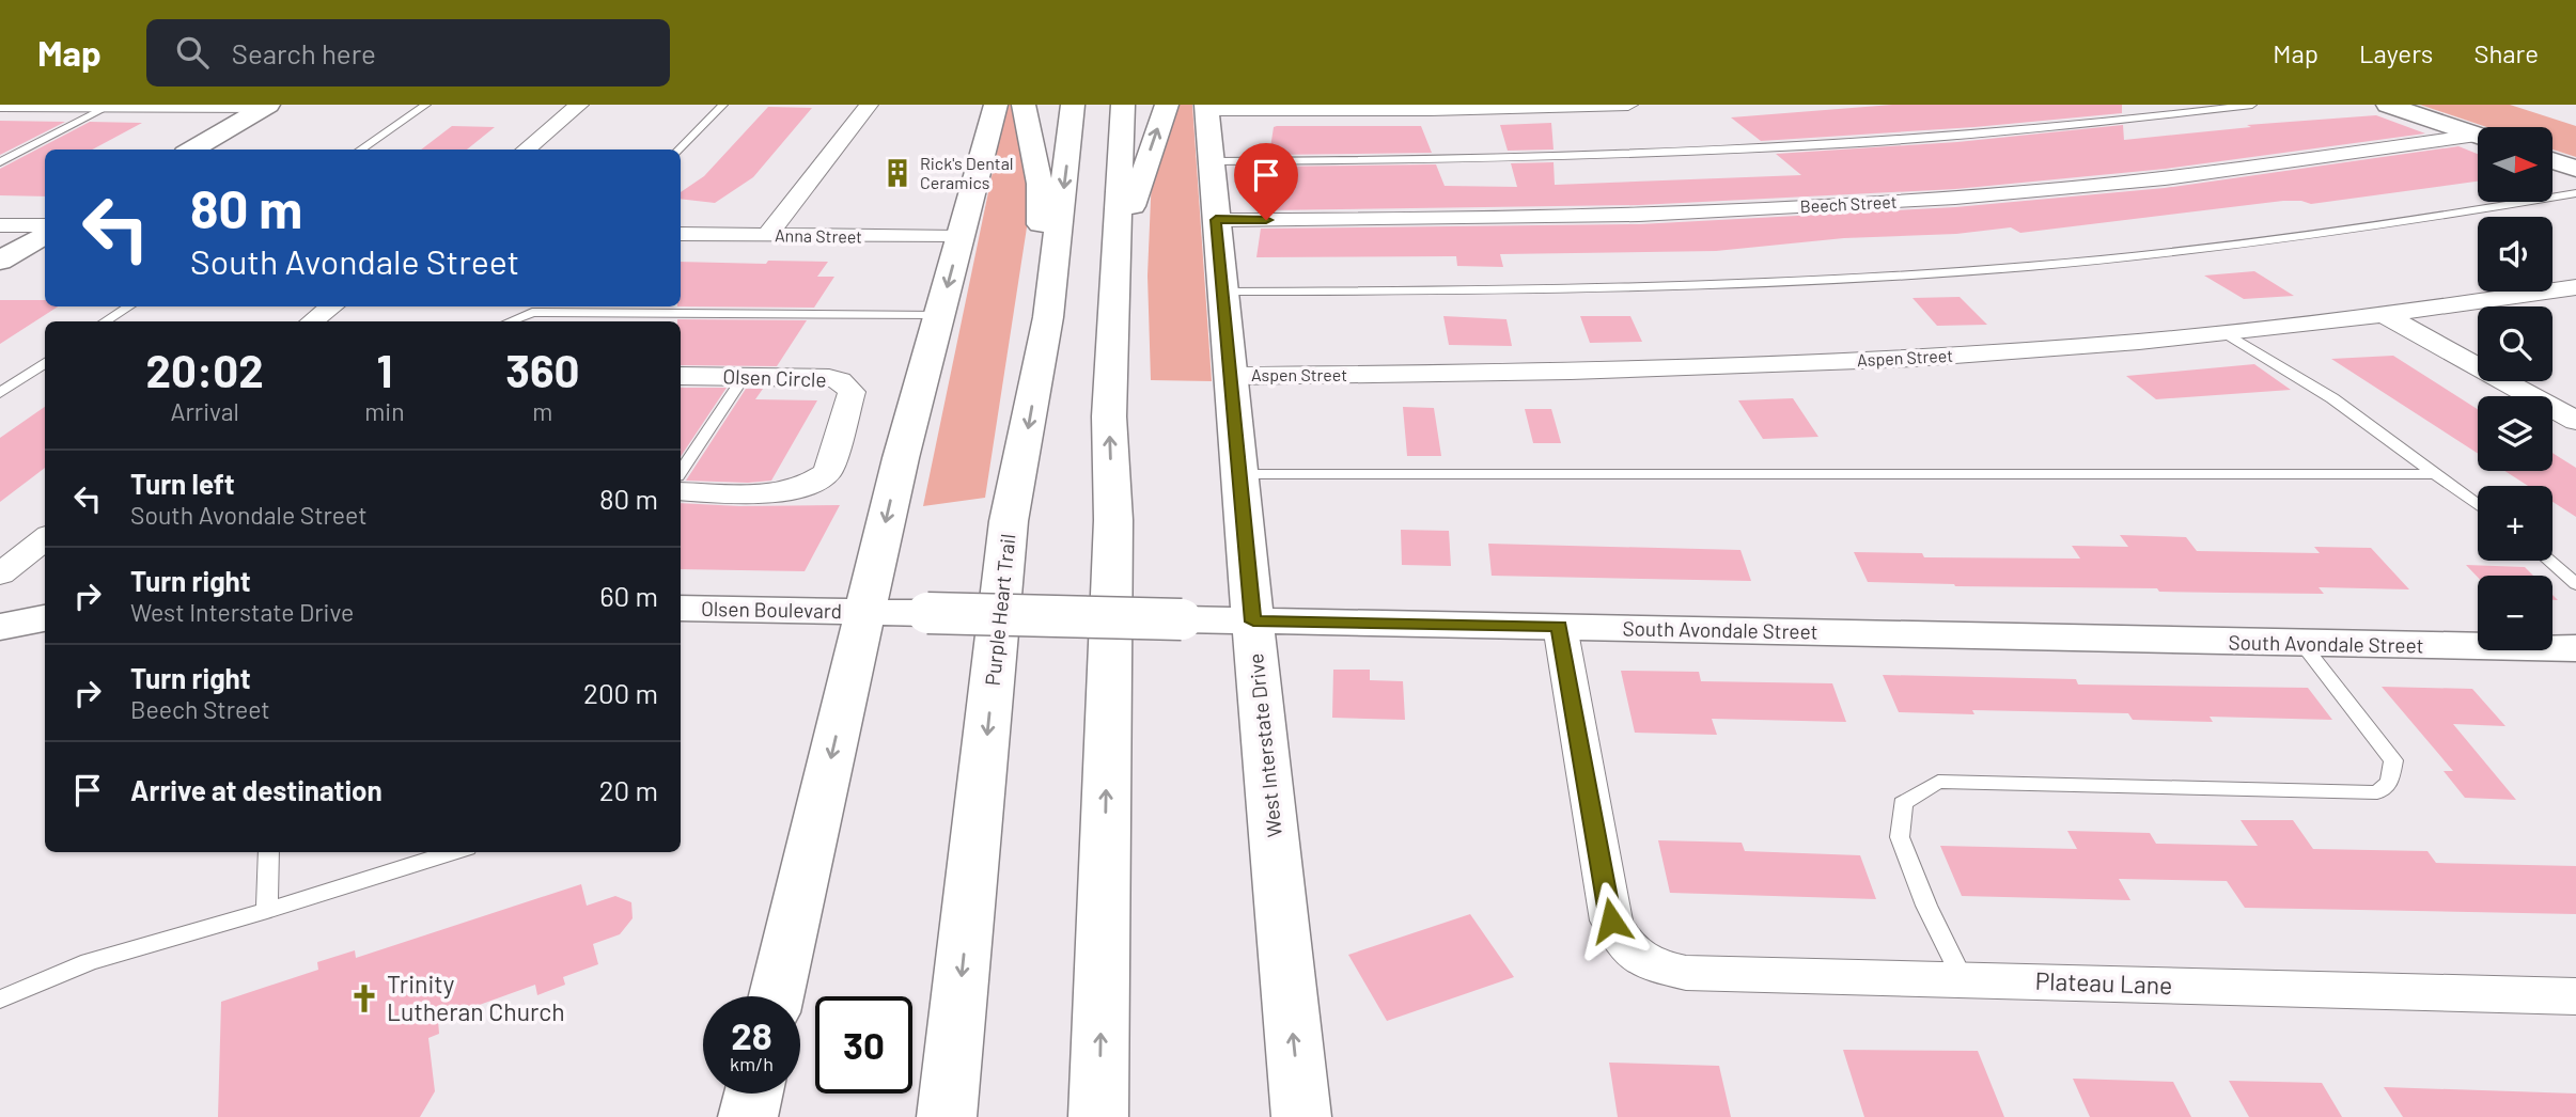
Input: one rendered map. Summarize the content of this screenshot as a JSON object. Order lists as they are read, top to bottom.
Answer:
{
  "streets": {
    "main road": [
      "Olsen Boulevard",
      "Purple Heart Trail",
      "South Avondale Street",
      "West Interstate Drive"
    ],
    "street": [
      "Beech Street",
      "Anna Street",
      "Aspen Street",
      "Olsen Circle",
      "Plateau Lane"
    ]
  },
  "crossings": [
    ["Beech Street", "West Interstate Drive"],
    ["Aspen Street", "West Interstate Drive"],
    ["Olsen Boulevard", "South Avondale Street"],
    ["South Avondale Street", "West Interstate Drive"],
    ["South Avondale Street", "Plateau Lane"]
  ],
  "places": {
    "building": ["Rick's Dental Ceramics"],
    "church": ["Trinity Lutheran Church"]
  },
  "north": "right",
  "page": {
    "header": "Map",
    "search": "Search here",
    "nav": ["Map", "Layers", "Share"],
    "map_buttons": ["+", "−"],
    "turn": ["80 m", "South Avondale Street"],
    "eta": [
      "20:02",
      "Arrival",
      "1",
      "min",
      "360",
      "m"
    ],
    "list": [
      {
        "name": "Turn left",
        "note": "South Avondale Street",
        "value": "80 m"
      },
      {
        "name": "Turn right",
        "note": "West Interstate Drive",
        "value": "60 m"
      },
      {
        "name": "Turn right",
        "note": "Beech Street",
        "value": "200 m"
      },
      {
        "name": "Arrive at destination",
        "value": "20 m"
      }
    ],
    "speed": "28 km/h",
    "limit": "30"
  }
}
